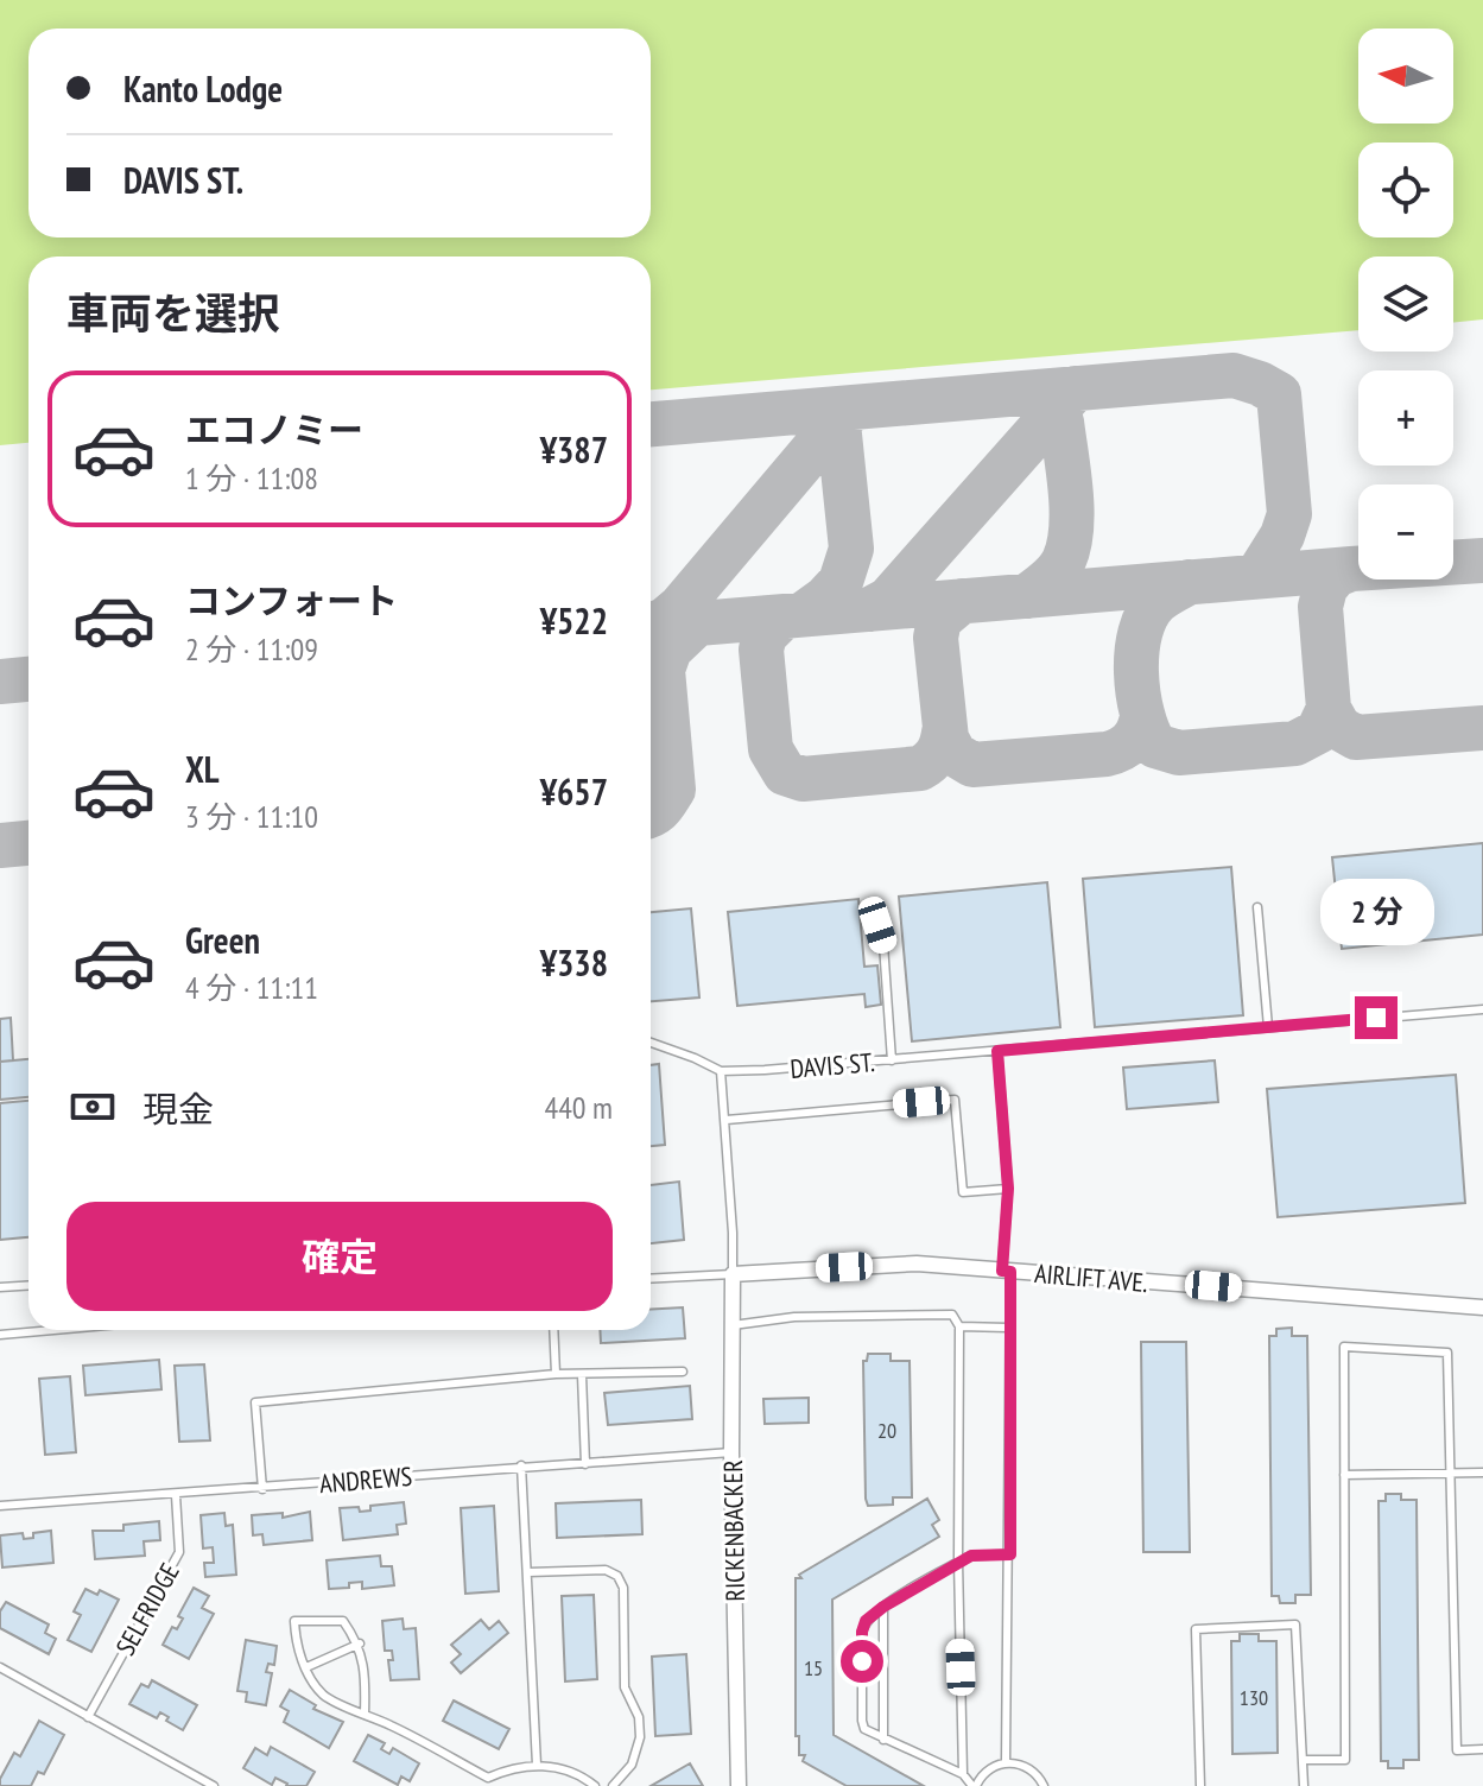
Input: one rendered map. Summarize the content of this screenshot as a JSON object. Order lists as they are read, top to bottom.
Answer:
{
  "streets": {
    "street": ["AIRLIFT AVE.", "RICKENBACKER"],
    "lane": ["DAVIS ST.", "ANDREWS", "SELFRIDGE"]
  },
  "crossings": [
    ["AIRLIFT AVE.", "RICKENBACKER"],
    ["ANDREWS", "RICKENBACKER"],
    ["ANDREWS", "SELFRIDGE"]
  ],
  "house_numbers": ["20", "15", "130"],
  "north": "left",
  "page": {
    "map_buttons": ["+", "−"],
    "banner": ["Kanto Lodge", "DAVIS ST."],
    "heading": "車両を選択",
    "list": [
      {
        "name": "エコノミー",
        "note": "1 分 · 11:08",
        "value": "¥387"
      },
      {
        "name": "コンフォート",
        "note": "2 分 · 11:09",
        "value": "¥522"
      },
      {
        "name": "XL",
        "note": "3 分 · 11:10",
        "value": "¥657"
      },
      {
        "name": "Green",
        "note": "4 分 · 11:11",
        "value": "¥338"
      }
    ],
    "bubble": "2 分",
    "pay": ["現金", "440 m"],
    "buttons": "確定"
  }
}
